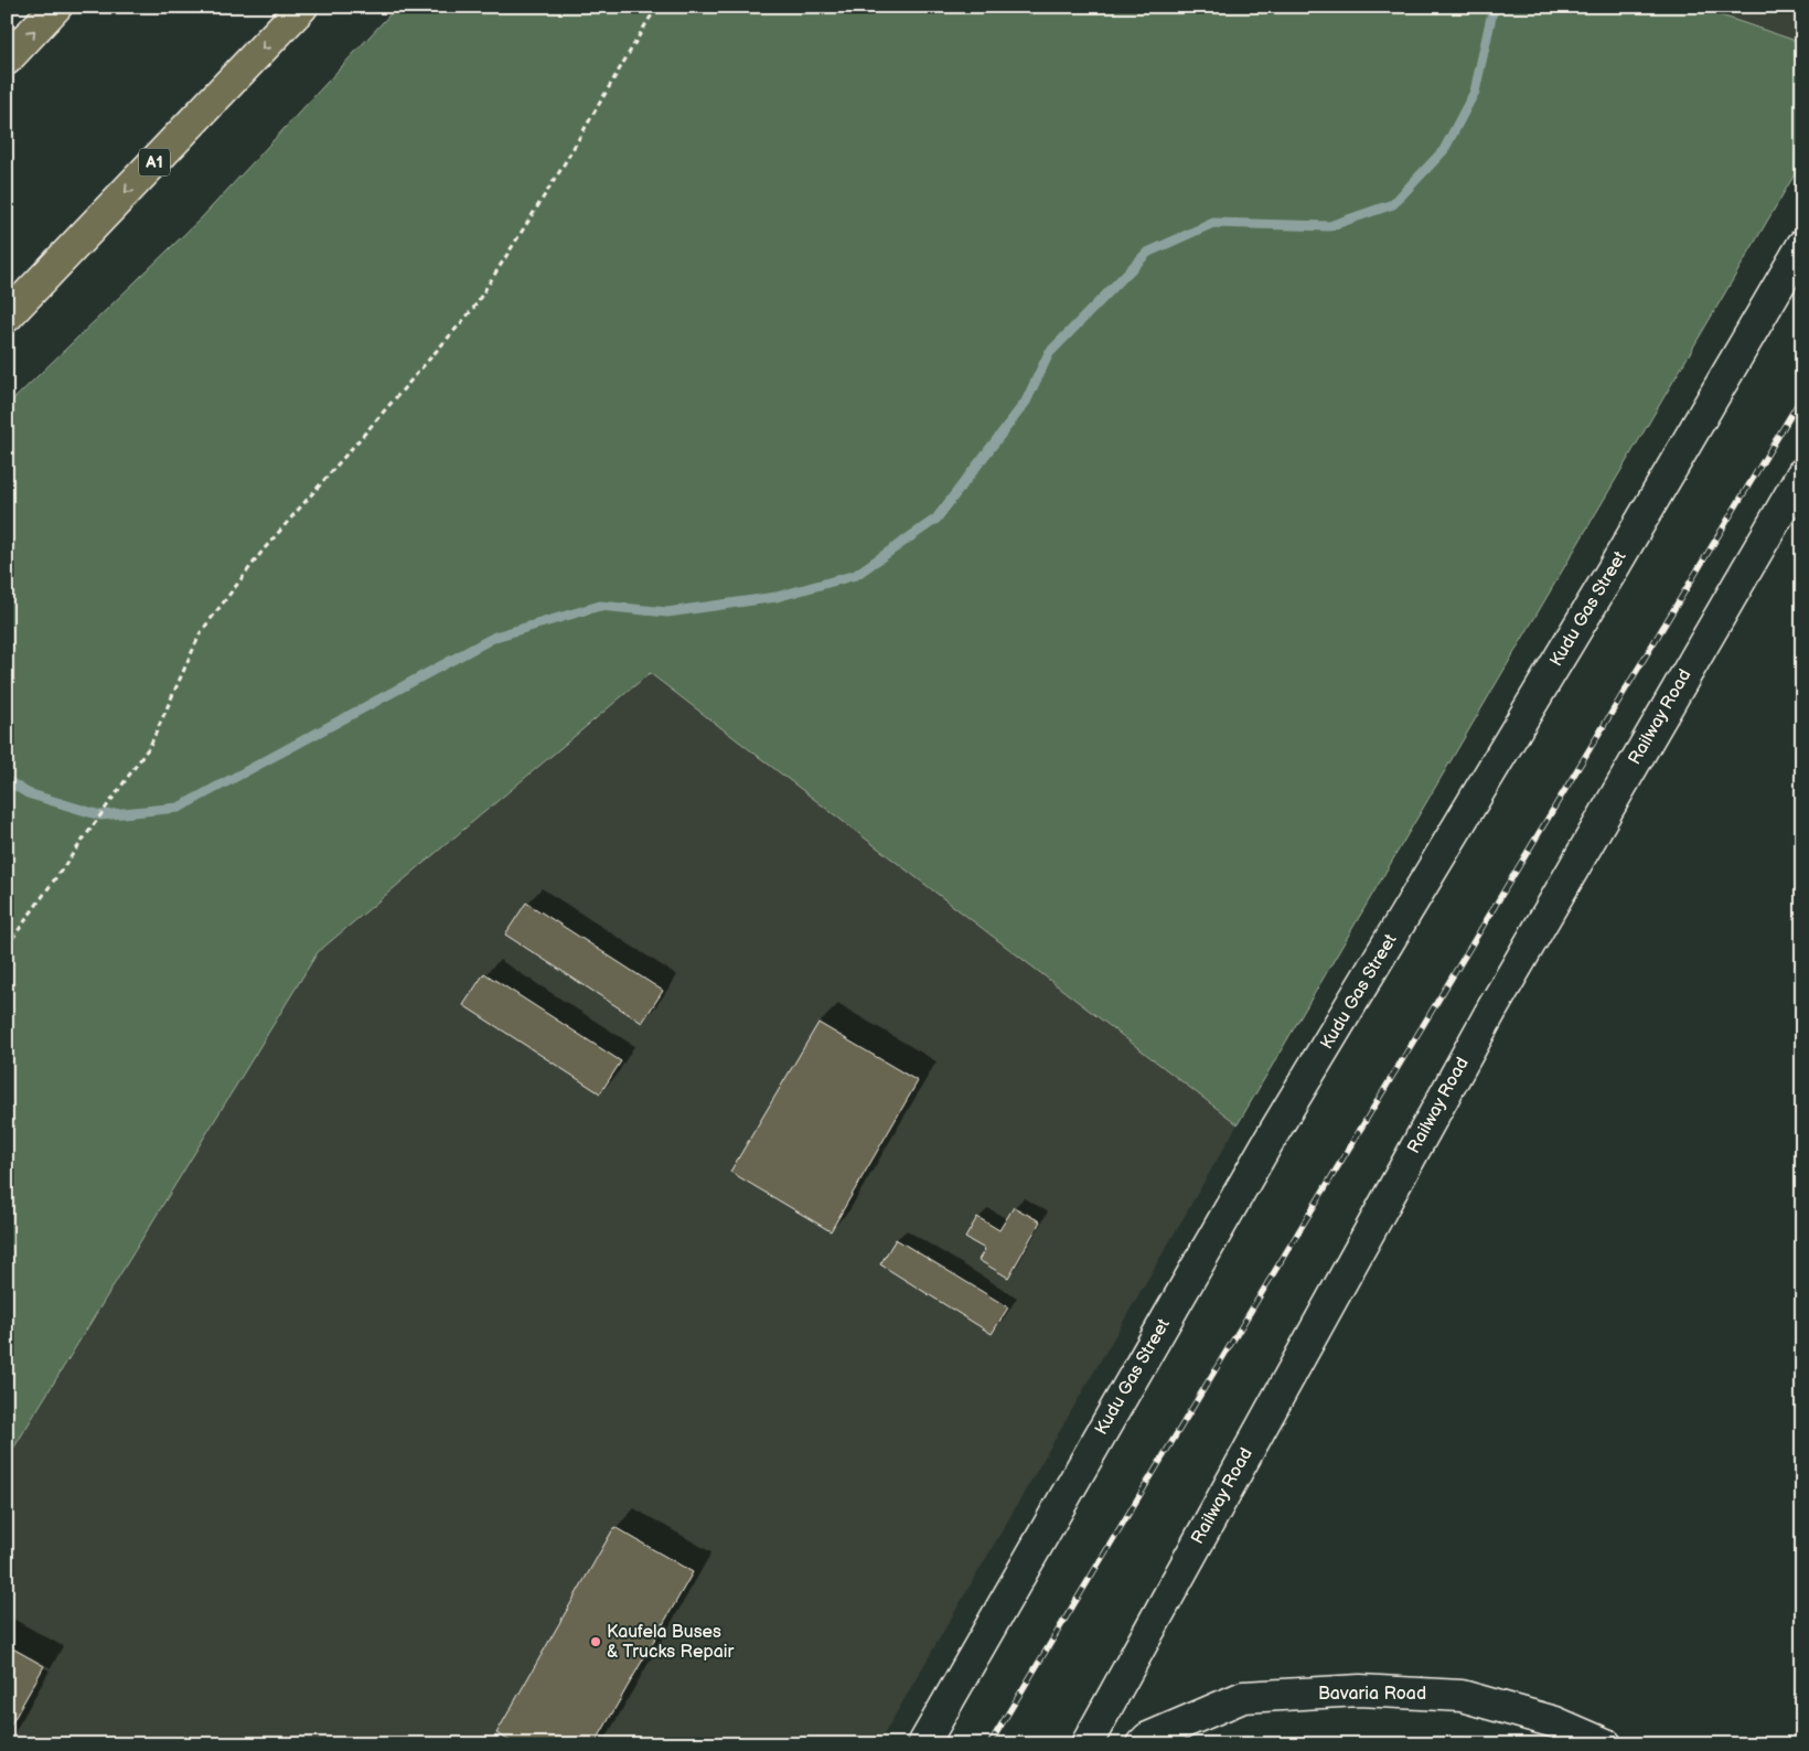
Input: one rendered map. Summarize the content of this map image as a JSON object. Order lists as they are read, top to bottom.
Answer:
{
  "streets": {
    "highway": ["A1"],
    "street": ["Kudu Gas Street", "Railway Road", "Bavaria Road"]
  },
  "places": ["Kaufela Buses & Trucks Repair"]
}
